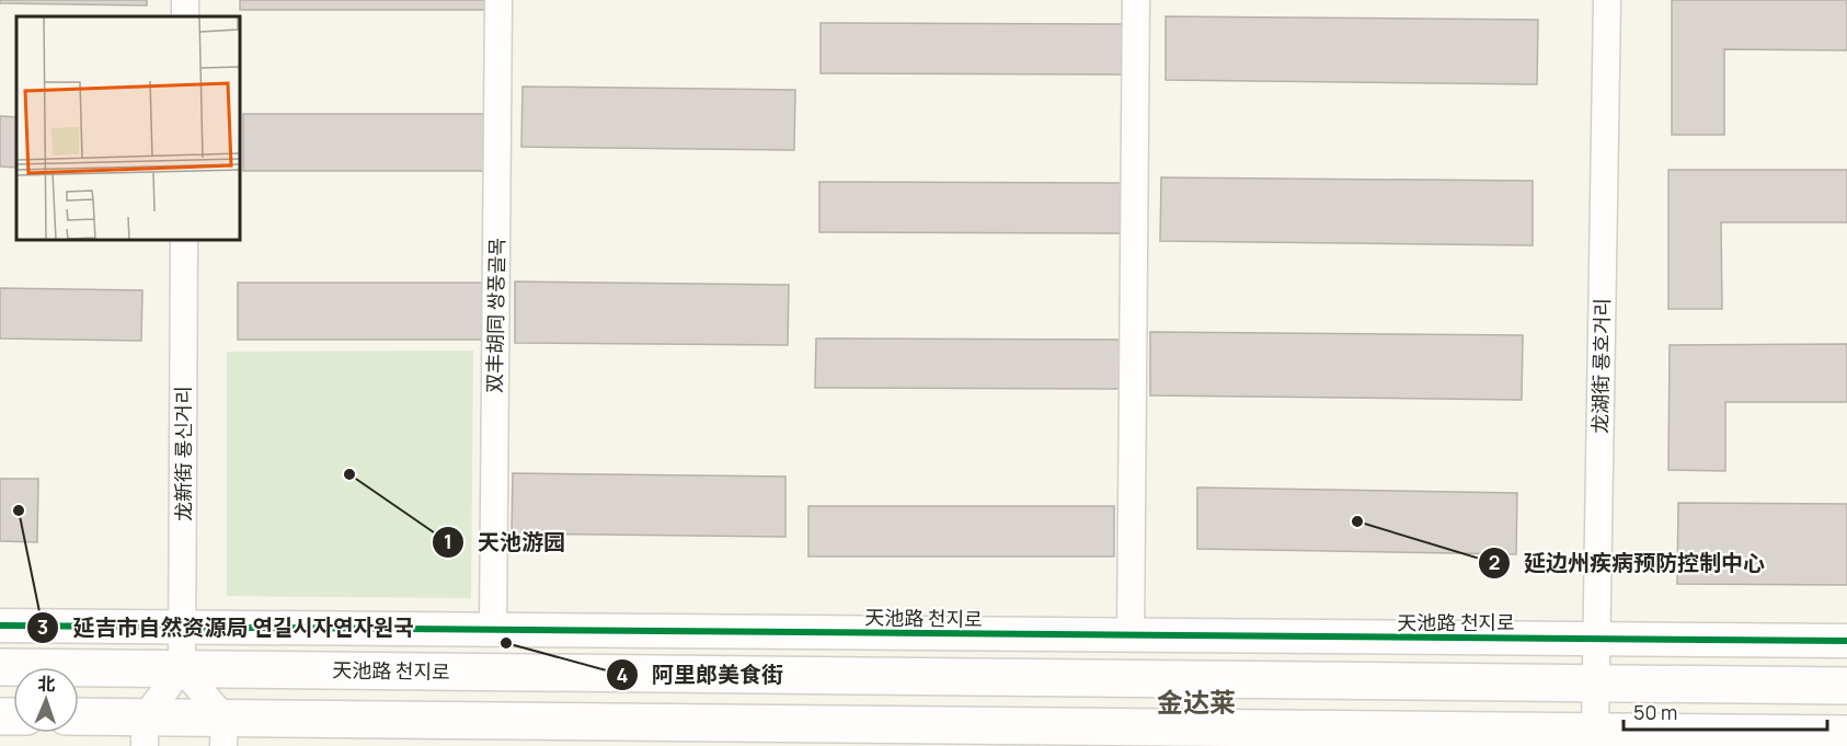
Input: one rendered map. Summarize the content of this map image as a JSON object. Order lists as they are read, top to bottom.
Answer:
{
  "streets": {
    "main road": ["天池路 천지로"],
    "street": ["双丰胡同 쌍풍골목", "龙湖街 룡호거리", "龙新街 룡신거리"]
  },
  "crossings": [
    ["双丰胡同 쌍풍골목", "天池路 천지로"],
    ["龙湖街 룡호거리", "天池路 천지로"],
    ["龙新街 룡신거리", "天池路 천지로"]
  ],
  "districts": ["金达莱"],
  "places": [
    "天池游园",
    "延吉市自然资源局 연길시자연자원국",
    "延边州疾病预防控制中心",
    "阿里郎美食街"
  ],
  "scale_bar": "50 m",
  "north": "top"
}
